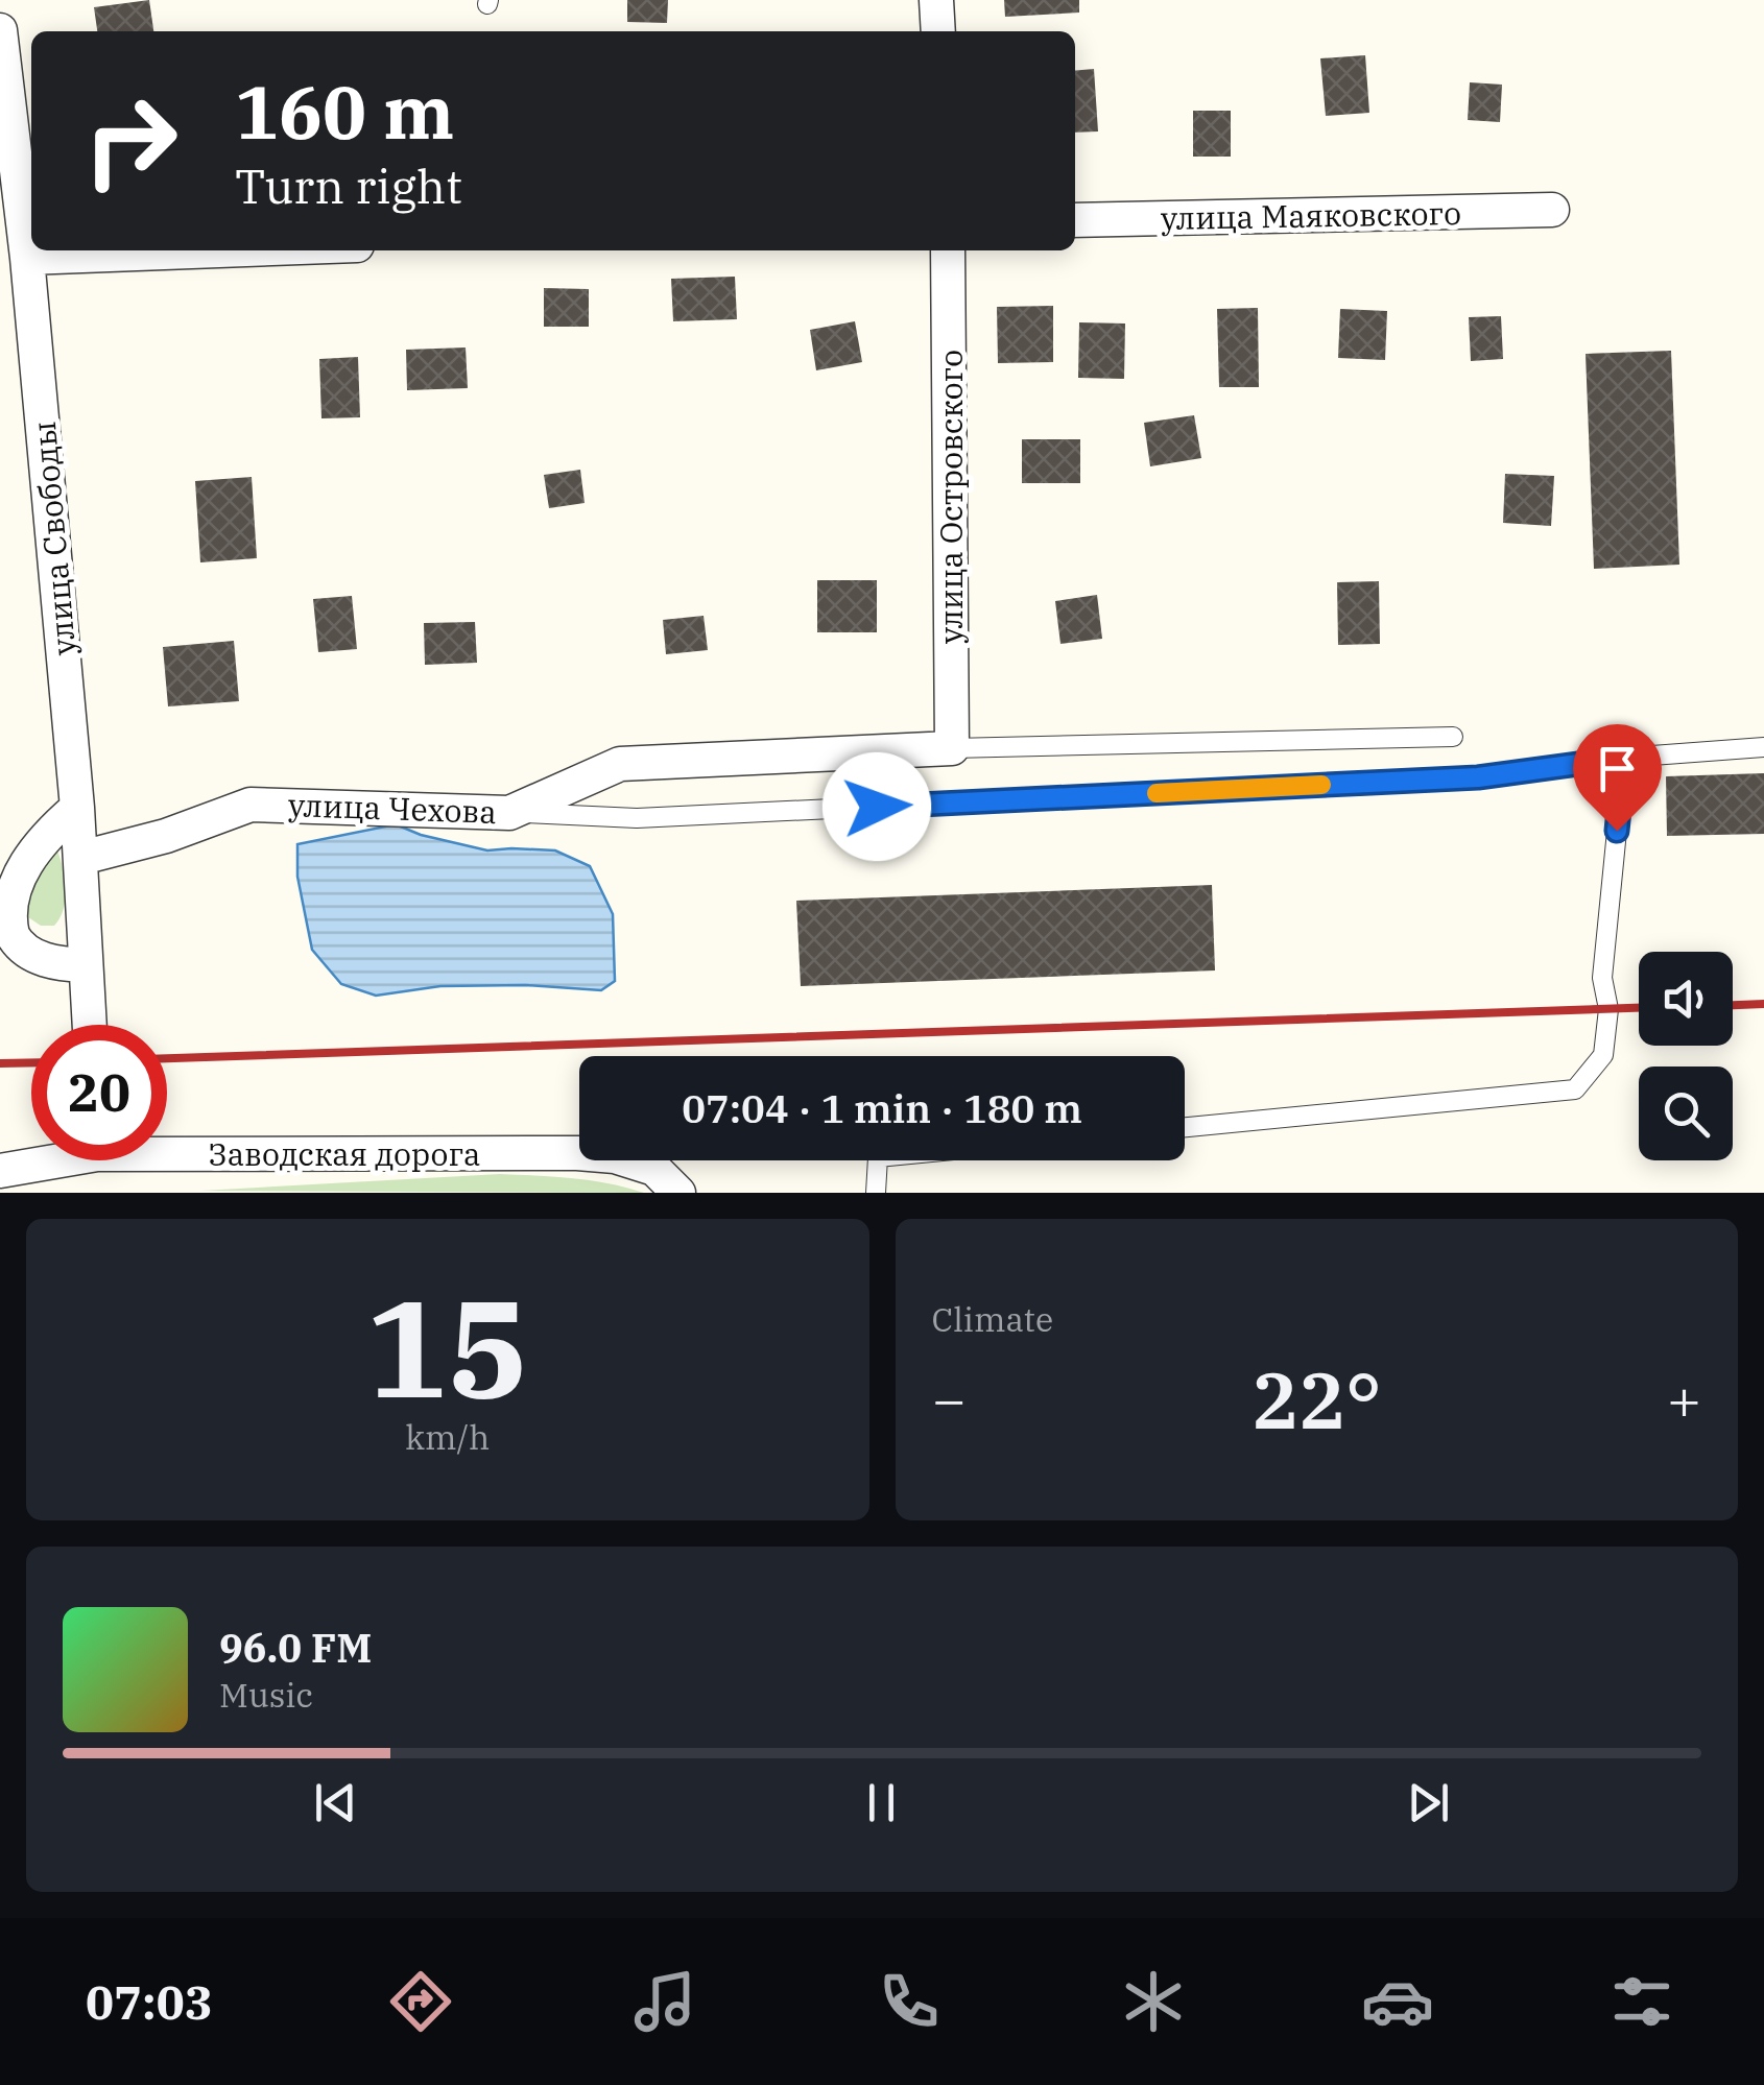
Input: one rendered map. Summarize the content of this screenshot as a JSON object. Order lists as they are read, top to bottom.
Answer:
{
  "streets": {
    "street": [
      "улица Маяковского",
      "улица Островского",
      "улица Свободы",
      "улица Чехова",
      "Заводская дорога"
    ]
  },
  "crossings": [
    ["улица Островского", "улица Чехова"],
    ["улица Свободы", "улица Чехова"]
  ],
  "page": {
    "turn": ["160 m", "Turn right"],
    "limit": "20",
    "trip": "07:04 · 1 min · 180 m",
    "tile": [
      ["15", "km/h"],
      "Climate"
    ],
    "heat": ["−", "22°", "+"],
    "song": ["96.0 FM", "Music"],
    "tabs": "07:03"
  }
}
